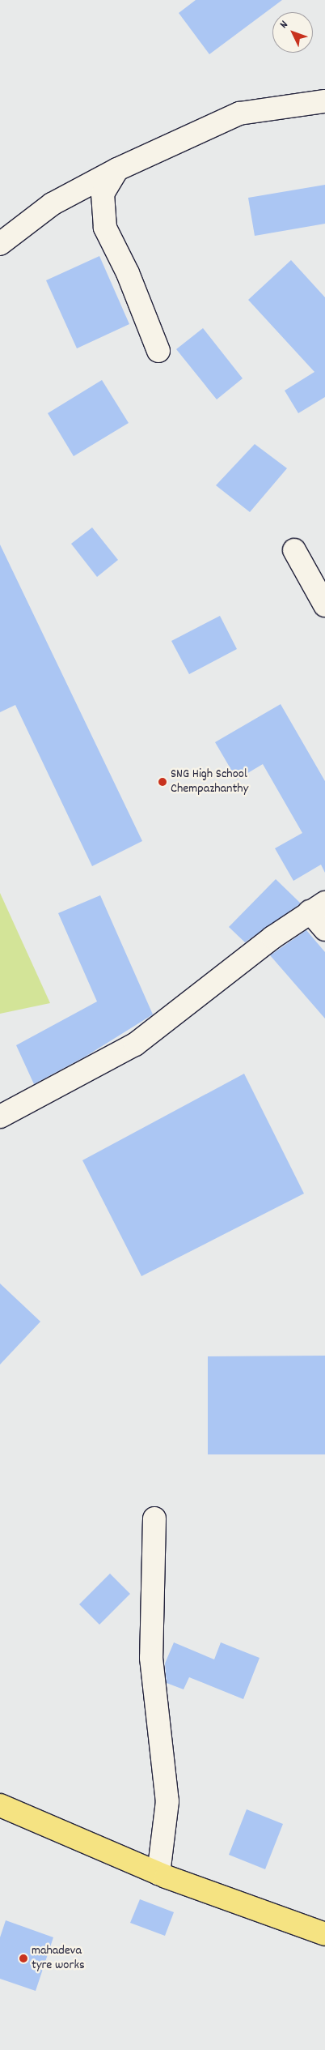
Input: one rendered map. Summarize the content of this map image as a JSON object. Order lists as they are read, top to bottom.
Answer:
{
  "places": ["SNG High School Chempazhanthy", "mahadeva tyre works"],
  "north": "top left"
}
